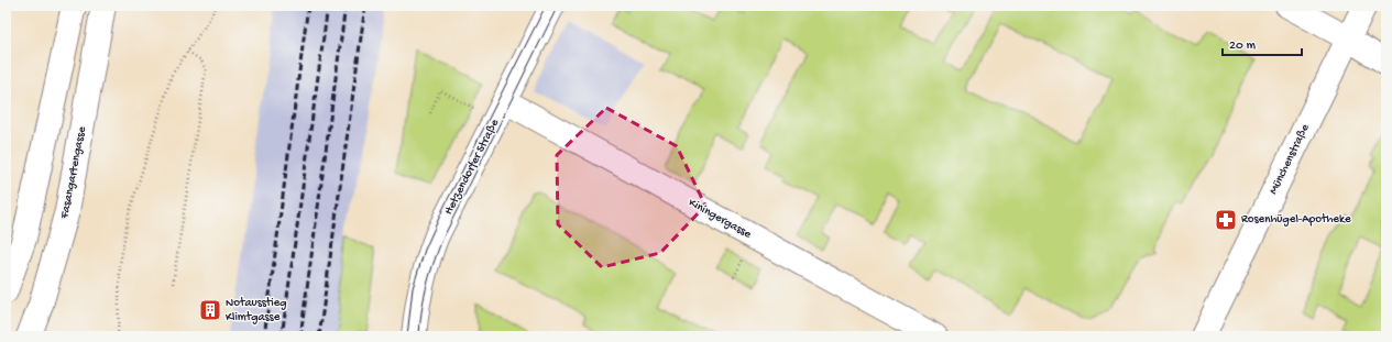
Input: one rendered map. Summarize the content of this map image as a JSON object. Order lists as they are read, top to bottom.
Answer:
{
  "streets": {
    "street": [
      "Münchenstraße",
      "Hetzendorfer Straße",
      "Fasangartengasse",
      "Kiningergasse"
    ]
  },
  "crossings": [
    ["Hetzendorfer Straße", "Kiningergasse"]
  ],
  "places": {
    "pharmacy": ["Rosenhügel-Apotheke"],
    "building": ["Notausstieg Klimtgasse"]
  },
  "scale_bar": "20 m"
}
